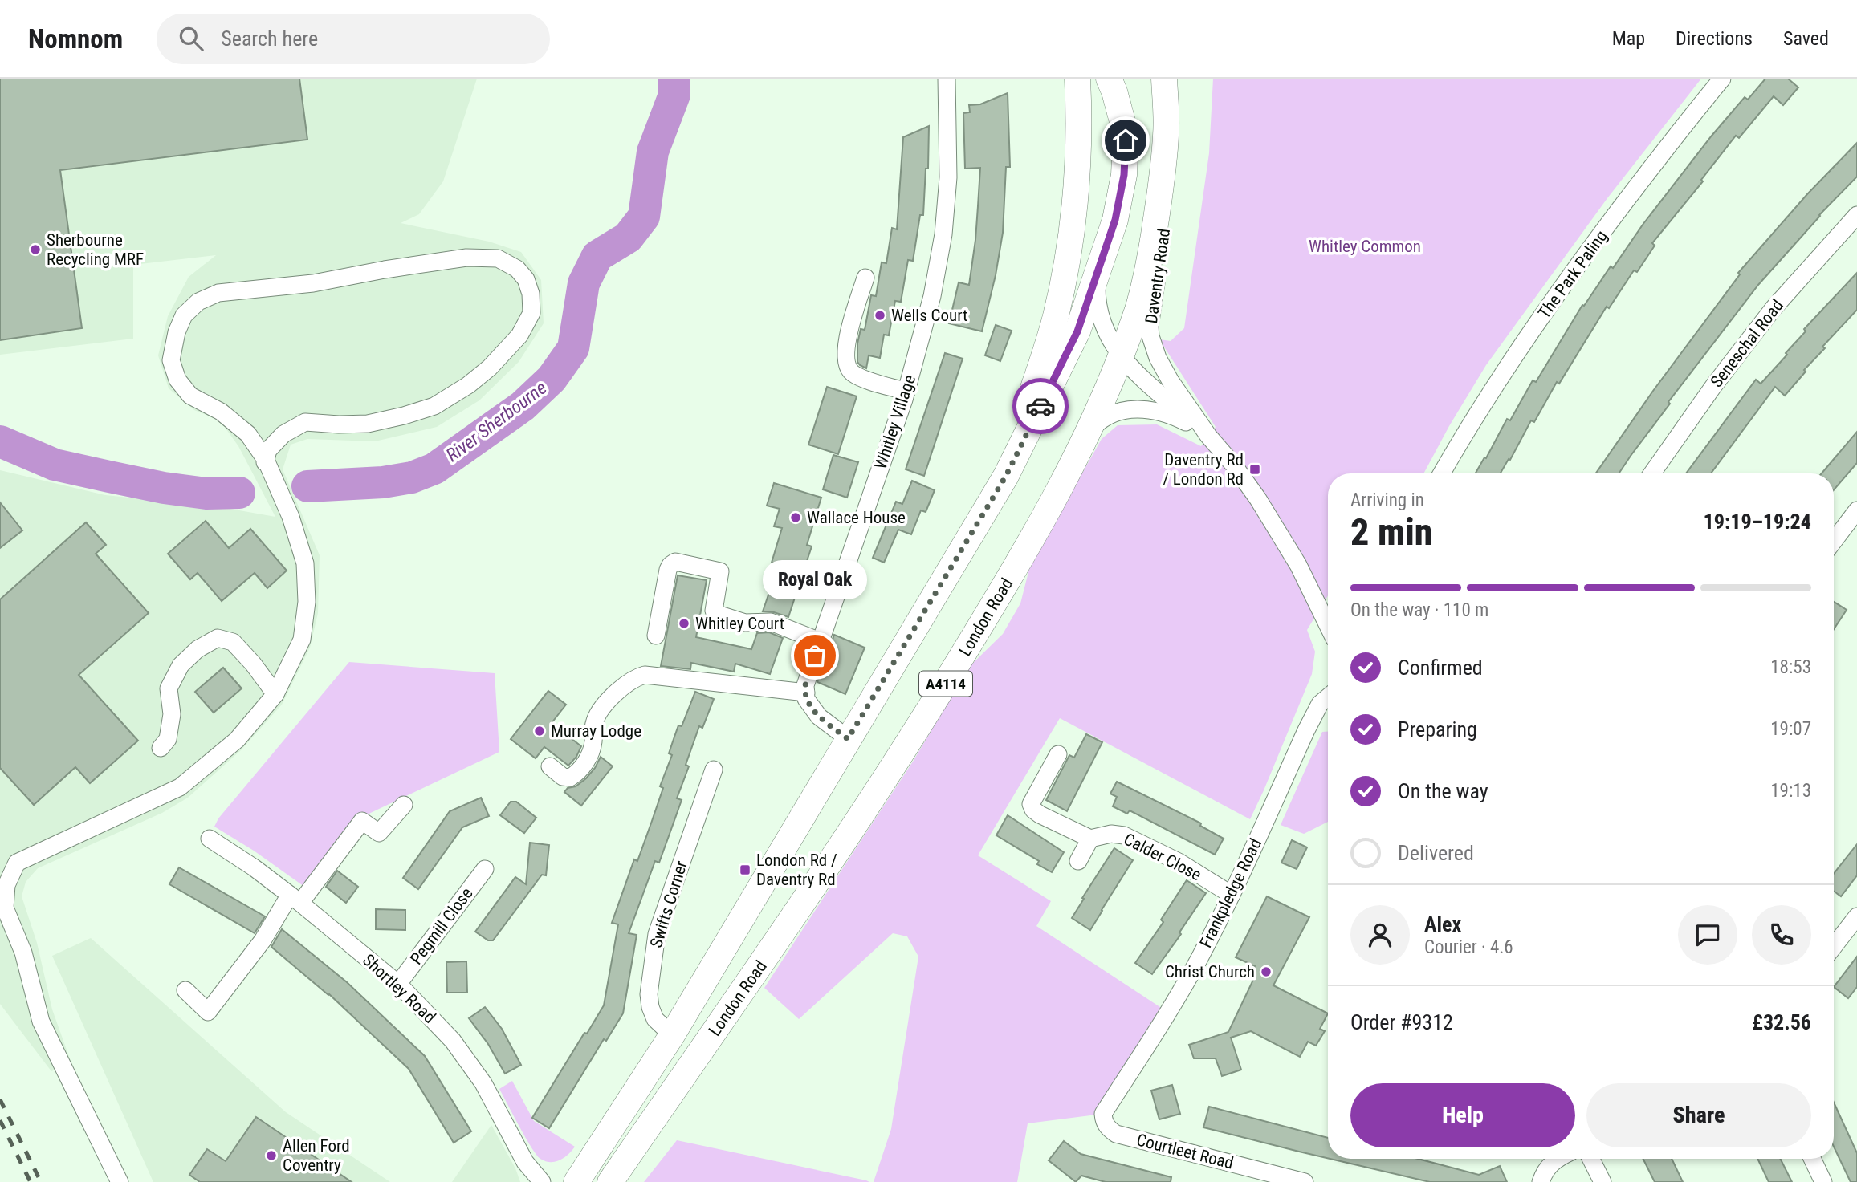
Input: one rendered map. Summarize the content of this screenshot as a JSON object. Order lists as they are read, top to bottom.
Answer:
{
  "streets": {
    "highway": ["London Road", "A4114"],
    "street": [
      "The Park Paling",
      "Daventry Road",
      "Seneschal Road",
      "Whitley Village",
      "Calder Close",
      "Frankpledge Road",
      "Swifts Corner",
      "Pegmill Close",
      "Shortley Road",
      "Courtleet Road"
    ]
  },
  "crossings": [
    ["Daventry Road", "London Road"],
    ["London Road", "Swifts Corner"],
    ["Calder Close", "Frankpledge Road"],
    ["Frankpledge Road", "Courtleet Road"],
    ["Pegmill Close", "Shortley Road"]
  ],
  "water": ["River Sherbourne"],
  "parks": ["Whitley Common"],
  "places": {
    "other": [
      "Sherbourne Recycling MRF",
      "Wells Court",
      "Wallace House",
      "Whitley Court",
      "Royal Oak",
      "Murray Lodge",
      "Christ Church",
      "Allen Ford Coventry"
    ],
    "transit": ["Daventry Rd / London Rd", "London Rd / Daventry Rd"]
  },
  "page": {
    "header": "Nomnom",
    "search": "Search here",
    "nav": ["Map", "Directions", "Saved"],
    "heading": ["2 min", "Arriving in", "19:19–19:24"],
    "panel": [
      "Alex",
      "Courier · 4.6",
      "Order #9312",
      "£32.56"
    ],
    "bubble": "Royal Oak",
    "bar": "On the way · 110 m",
    "list": [
      ["Confirmed", "18:53"],
      ["Preparing", "19:07"],
      ["On the way", "19:13"],
      "Delivered"
    ],
    "buttons": ["Help", "Share"]
  }
}
